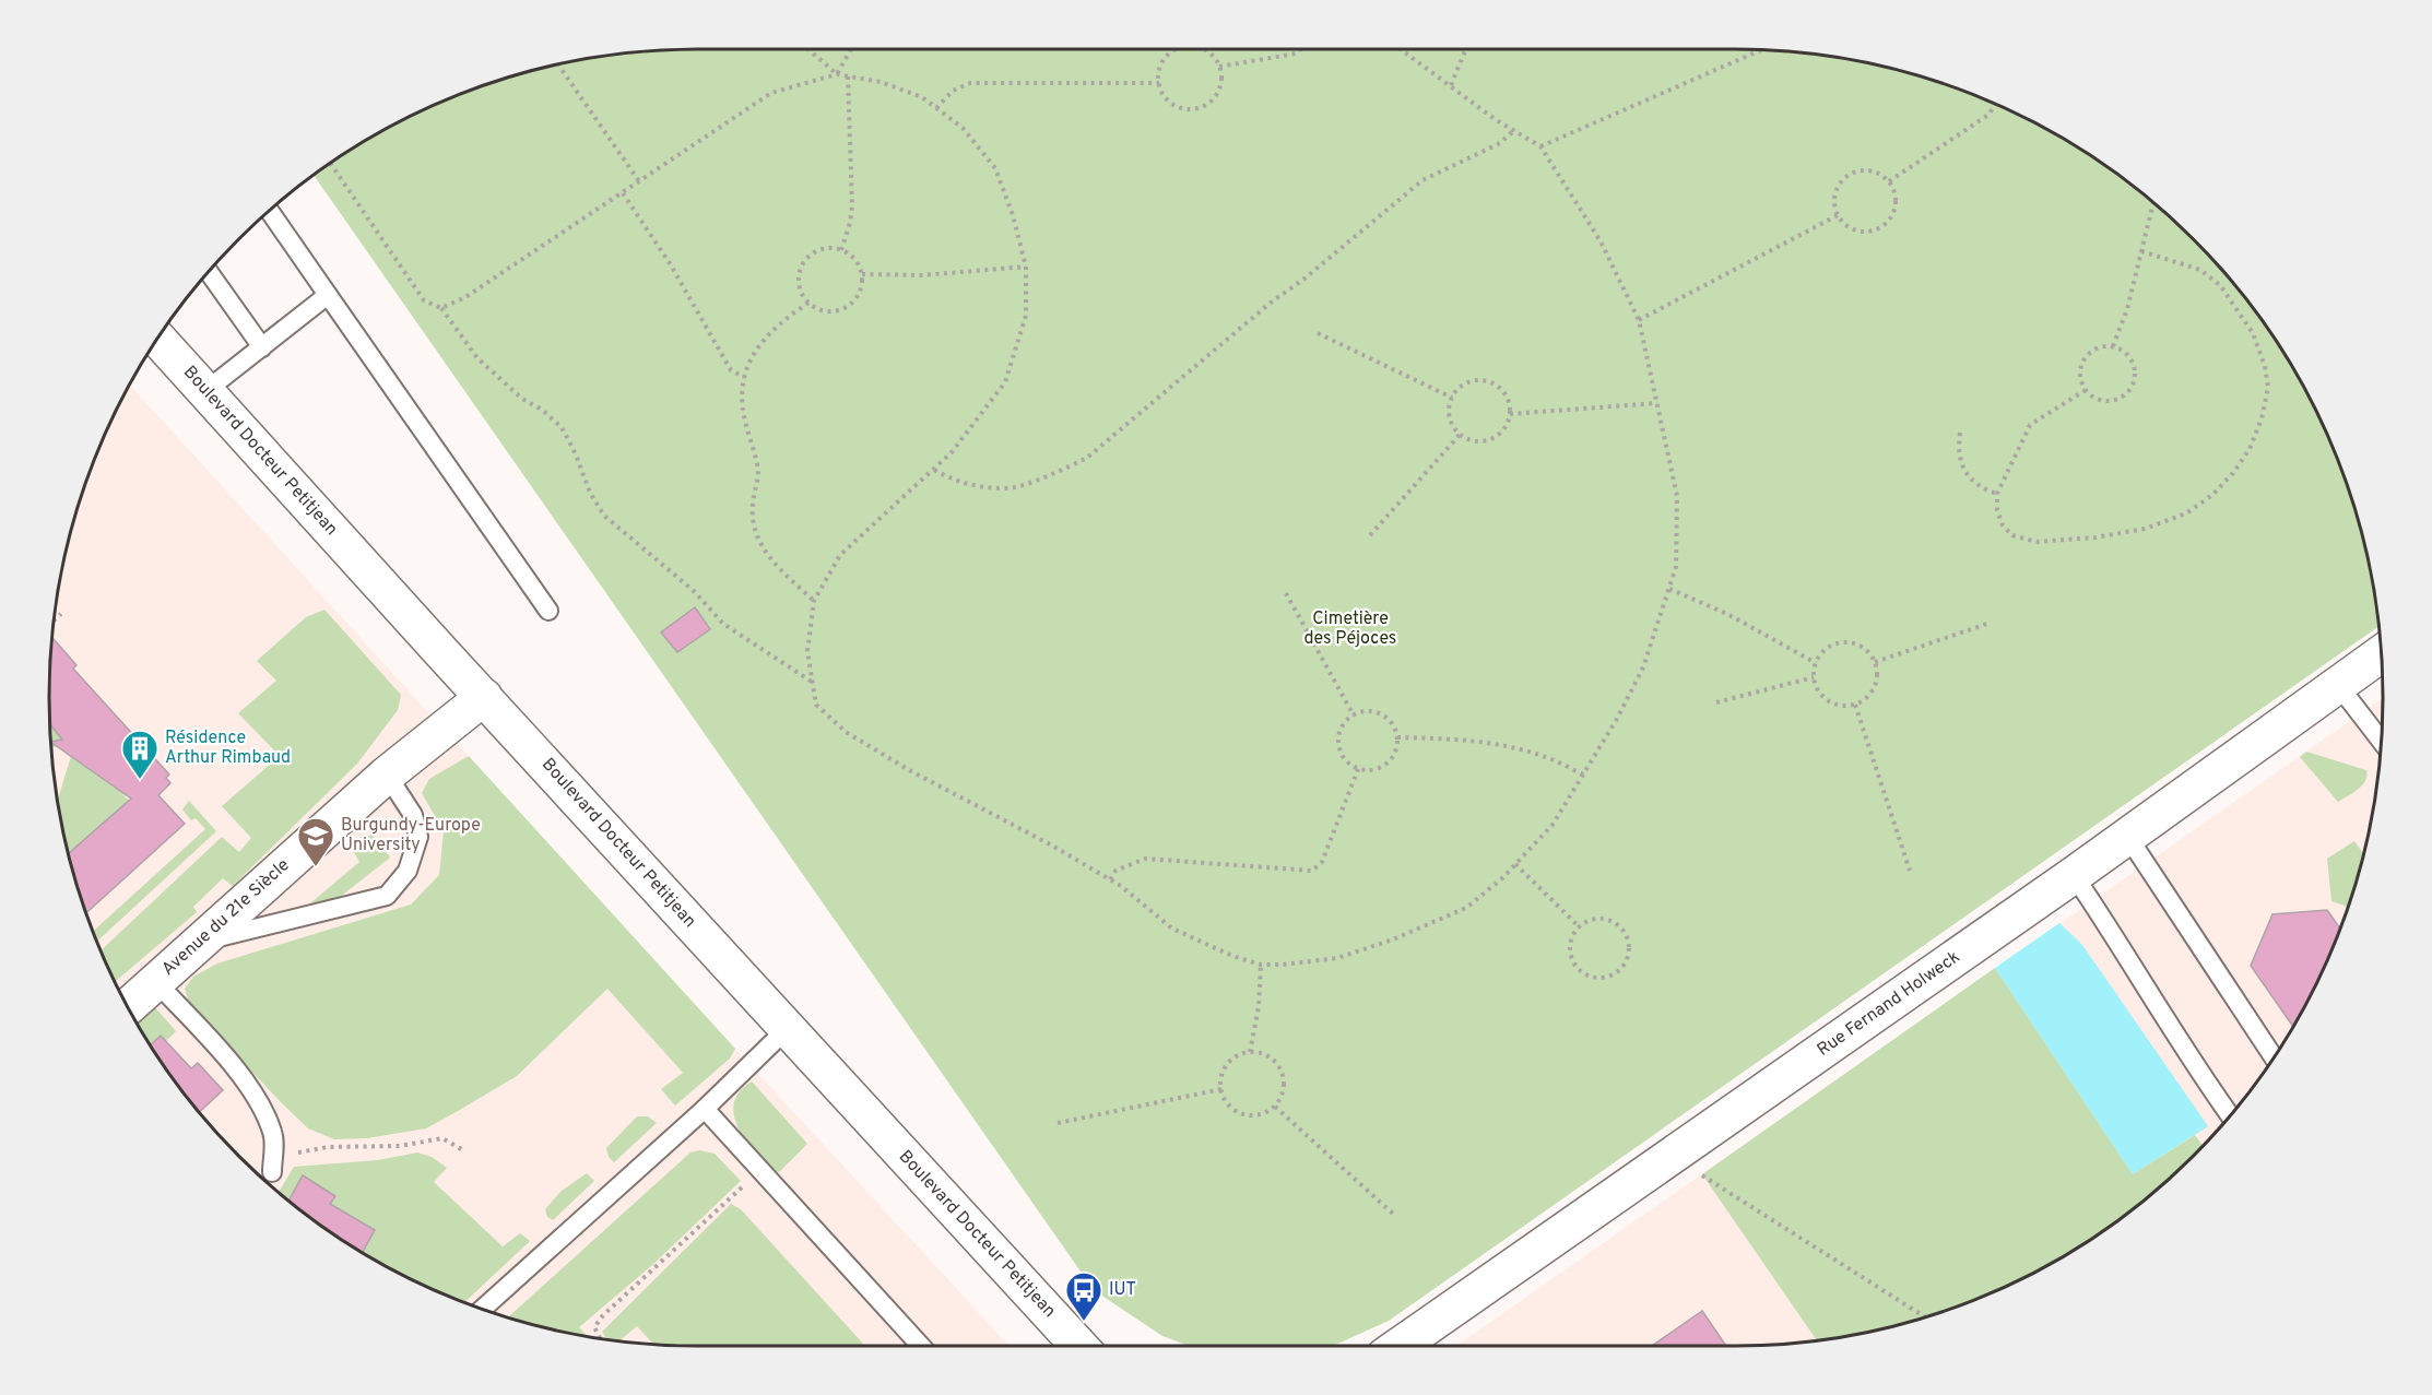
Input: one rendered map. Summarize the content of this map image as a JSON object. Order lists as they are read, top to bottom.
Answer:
{
  "streets": {
    "street": ["Boulevard Docteur Petitjean", "Avenue du 21e Siècle", "Rue Fernand Holweck"]
  },
  "crossings": [
    ["Boulevard Docteur Petitjean", "Avenue du 21e Siècle"]
  ],
  "parks": ["Cimetière des Péjoces"],
  "places": {
    "building": ["Résidence Arthur Rimbaud"],
    "school or university": ["Burgundy-Europe University"],
    "bus stop": ["IUT"]
  }
}
